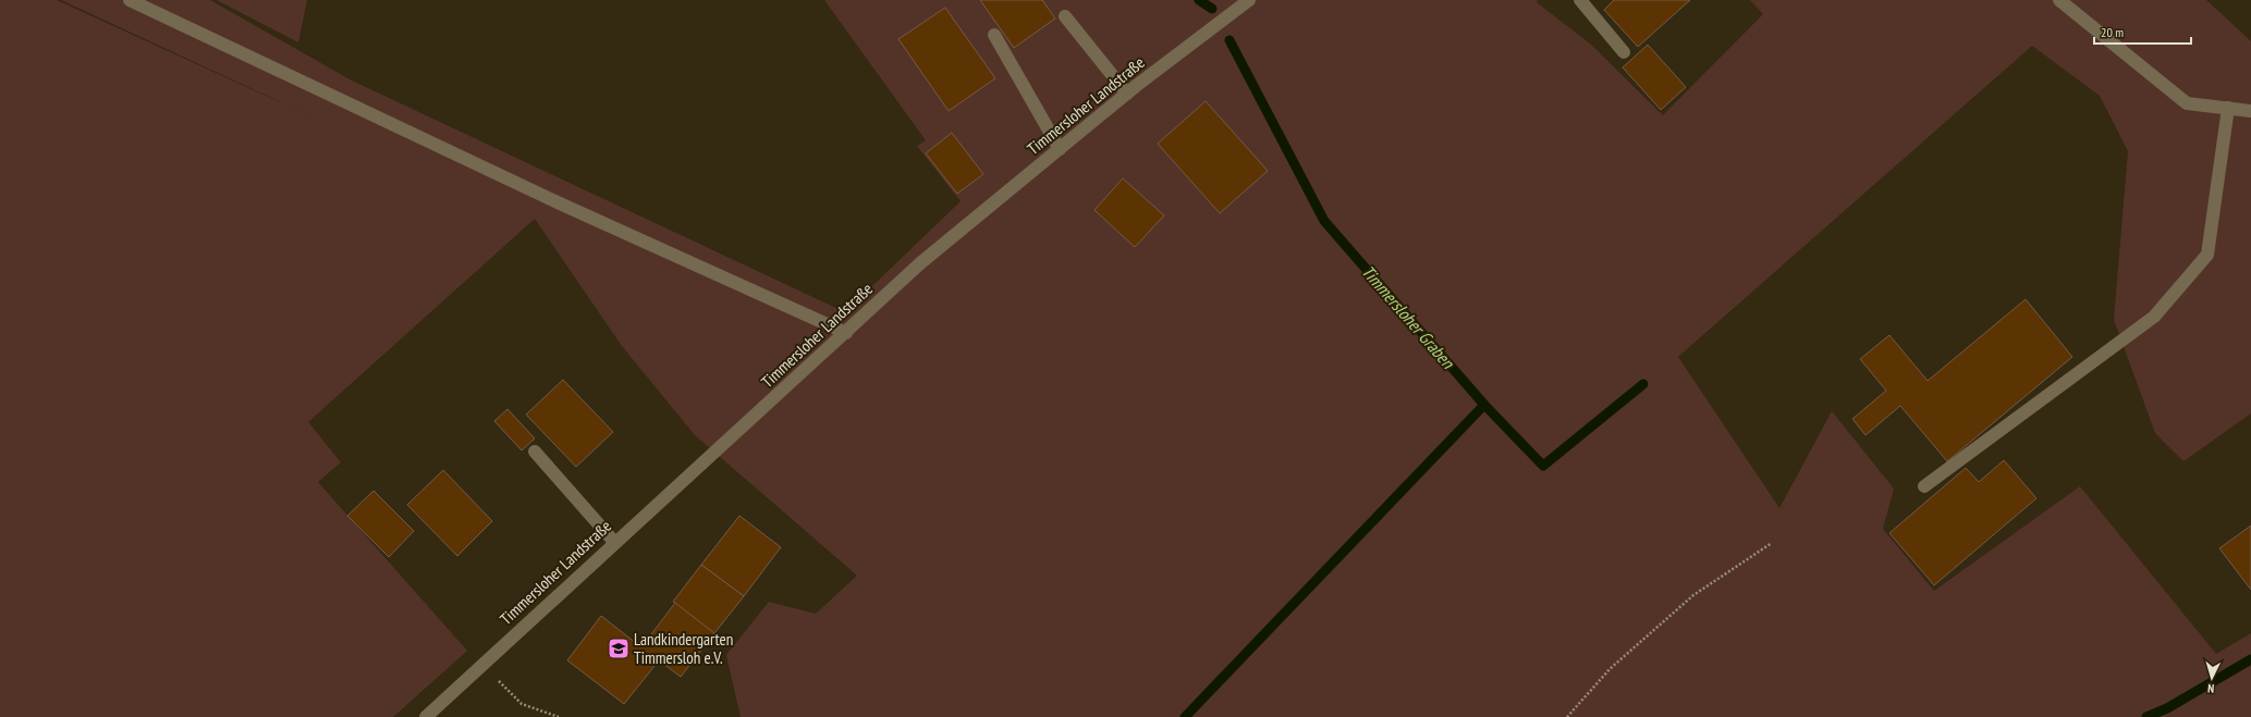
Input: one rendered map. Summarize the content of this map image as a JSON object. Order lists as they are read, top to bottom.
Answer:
{
  "streets": {
    "street": ["Timmersloher Landstraße"]
  },
  "water": ["Timmersloher Graben"],
  "places": {
    "school or university": ["Landkindergarten Timmersloh e.V."]
  },
  "scale_bar": "20 m",
  "north": "bottom"
}
